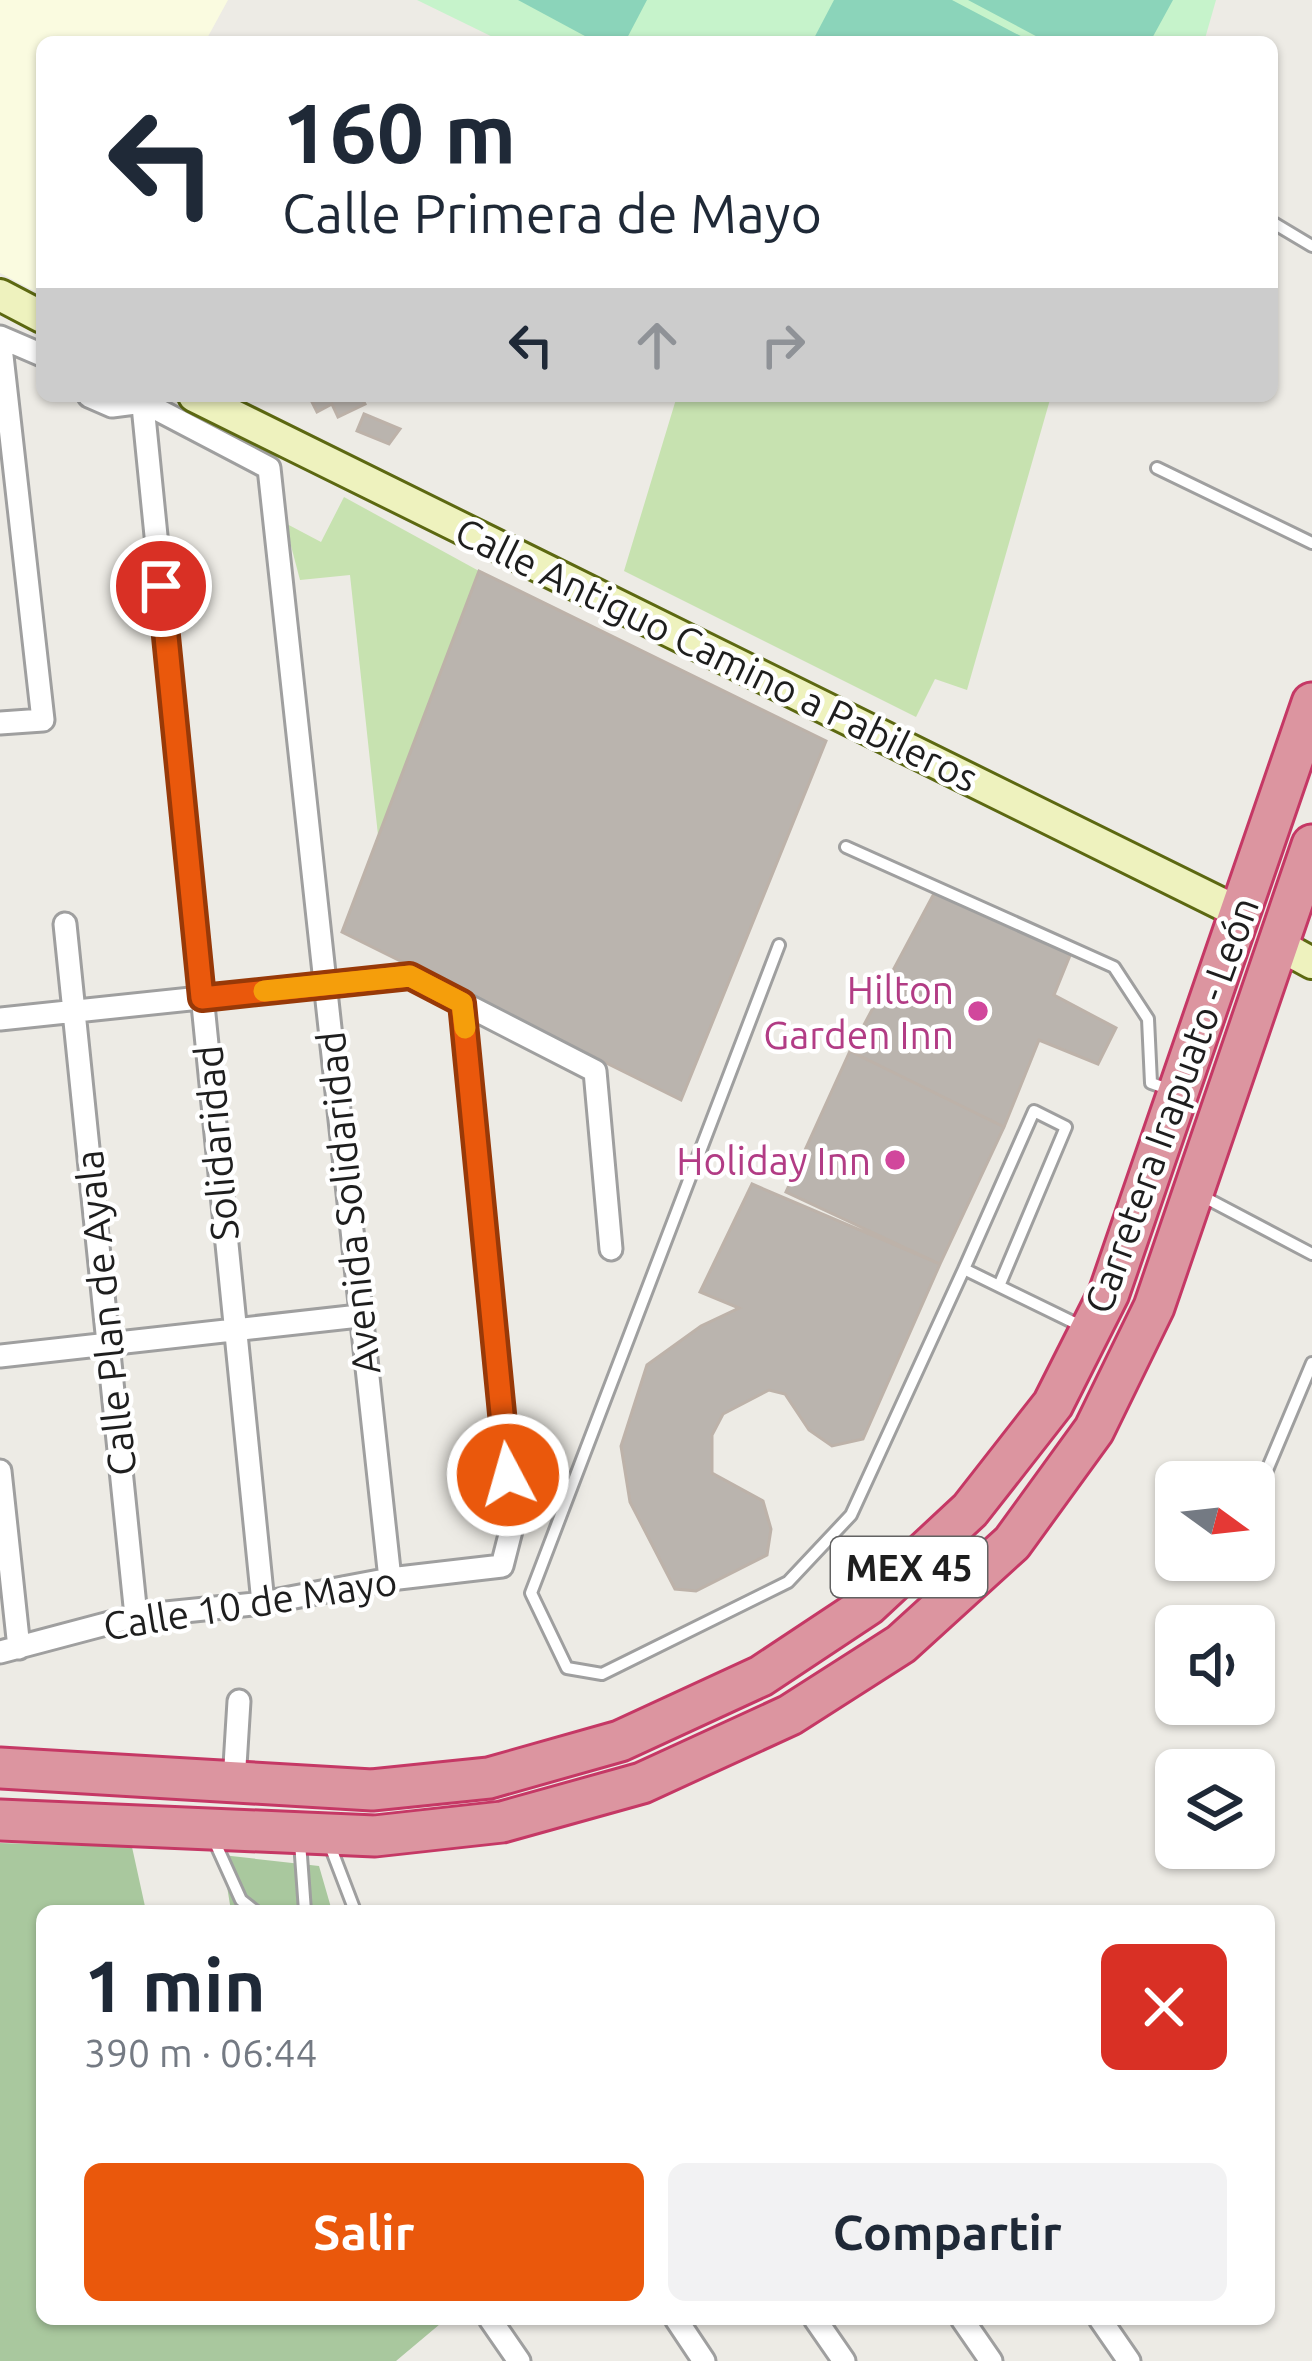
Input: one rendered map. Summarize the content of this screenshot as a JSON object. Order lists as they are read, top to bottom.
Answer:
{
  "streets": {
    "highway": ["Carretera Irapuato - León", "MEX 45"],
    "street": [
      "Calle Antiguo Camino a Pabileros",
      "Solidaridad",
      "Avenida Solidaridad",
      "Calle Plan de Ayala",
      "Calle 10 de Mayo"
    ]
  },
  "crossings": [
    ["Calle Antiguo Camino a Pabileros", "Carretera Irapuato - León"],
    ["Solidaridad", "Calle 10 de Mayo"],
    ["Avenida Solidaridad", "Calle 10 de Mayo"],
    ["Calle Plan de Ayala", "Calle 10 de Mayo"]
  ],
  "places": ["Hilton Garden Inn", "Holiday Inn"],
  "north": "right",
  "page": {
    "turn": ["160 m", "Calle Primera de Mayo"],
    "heading": ["1 min", "390 m · 06:44"],
    "buttons": ["Salir", "Compartir"]
  }
}
